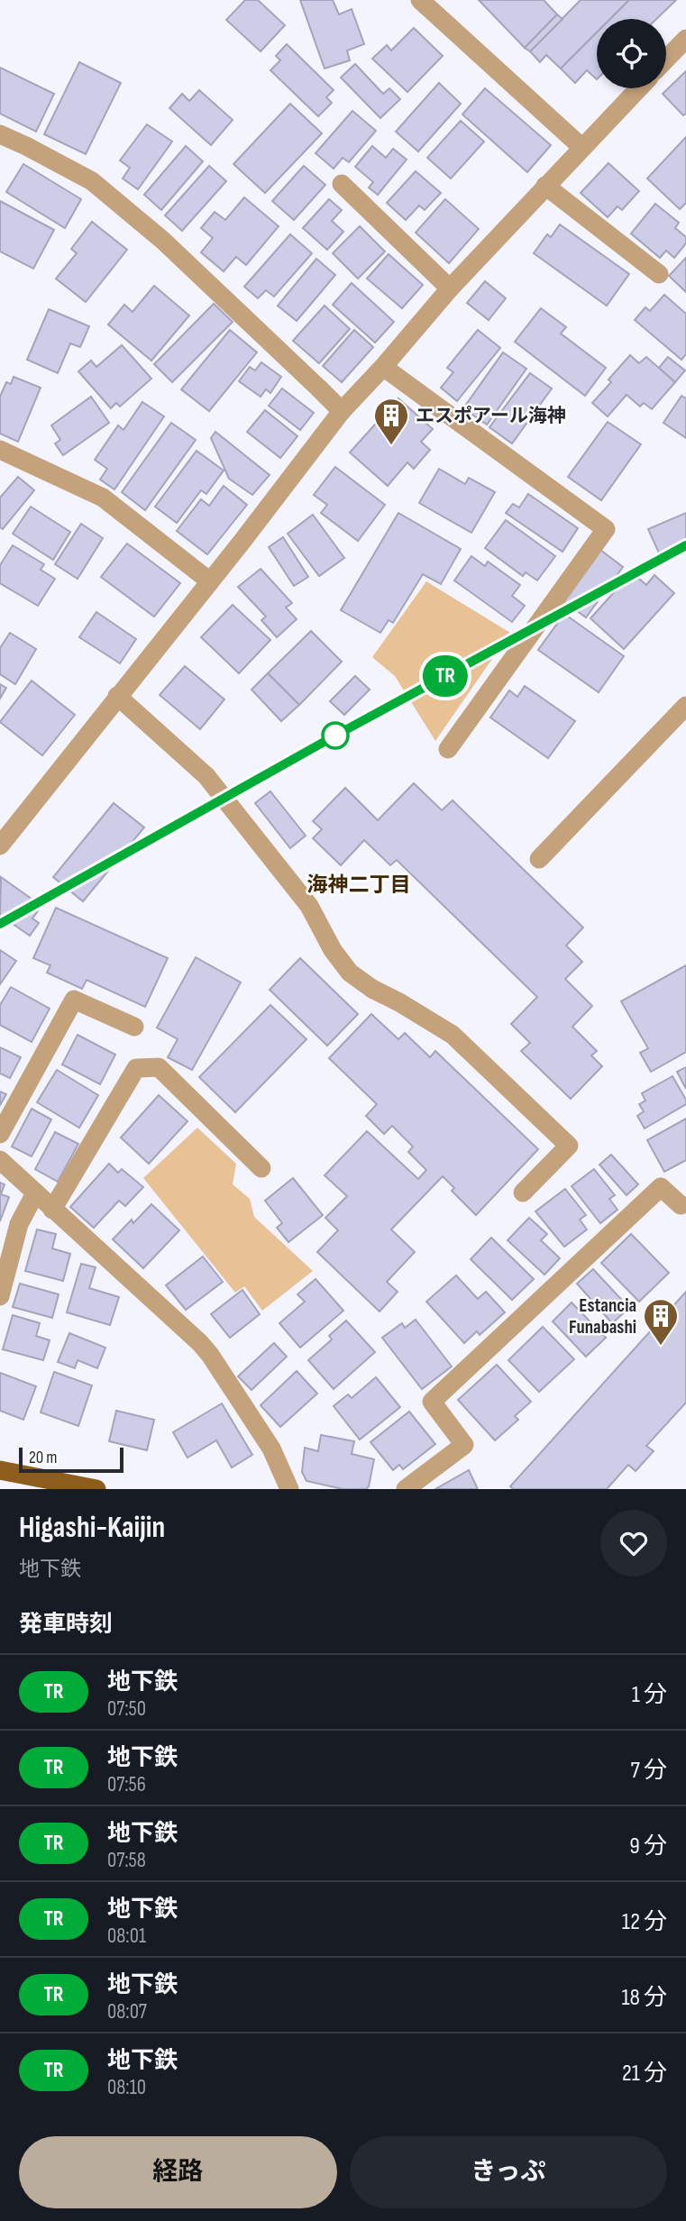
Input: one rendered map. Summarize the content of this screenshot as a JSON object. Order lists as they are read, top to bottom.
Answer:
{
  "districts": ["海神二丁目"],
  "places": {
    "building": ["エスポアール海神", "Estancia Funabashi"]
  },
  "lines": ["metro line TR"],
  "scale_bar": "20 m",
  "page": {
    "on_map": "TR",
    "scale": "20 m",
    "heading": [
      ["Higashi-Kaijin", "地下鉄"],
      "発車時刻"
    ],
    "list": [
      {
        "mark": "TR",
        "name": "地下鉄",
        "note": "07:50",
        "value": "1 分"
      },
      {
        "mark": "TR",
        "name": "地下鉄",
        "note": "07:56",
        "value": "7 分"
      },
      {
        "mark": "TR",
        "name": "地下鉄",
        "note": "07:58",
        "value": "9 分"
      },
      {
        "mark": "TR",
        "name": "地下鉄",
        "note": "08:01",
        "value": "12 分"
      },
      {
        "mark": "TR",
        "name": "地下鉄",
        "note": "08:07",
        "value": "18 分"
      },
      {
        "mark": "TR",
        "name": "地下鉄",
        "note": "08:10",
        "value": "21 分"
      }
    ],
    "buttons": ["経路", "きっぷ"]
  }
}
